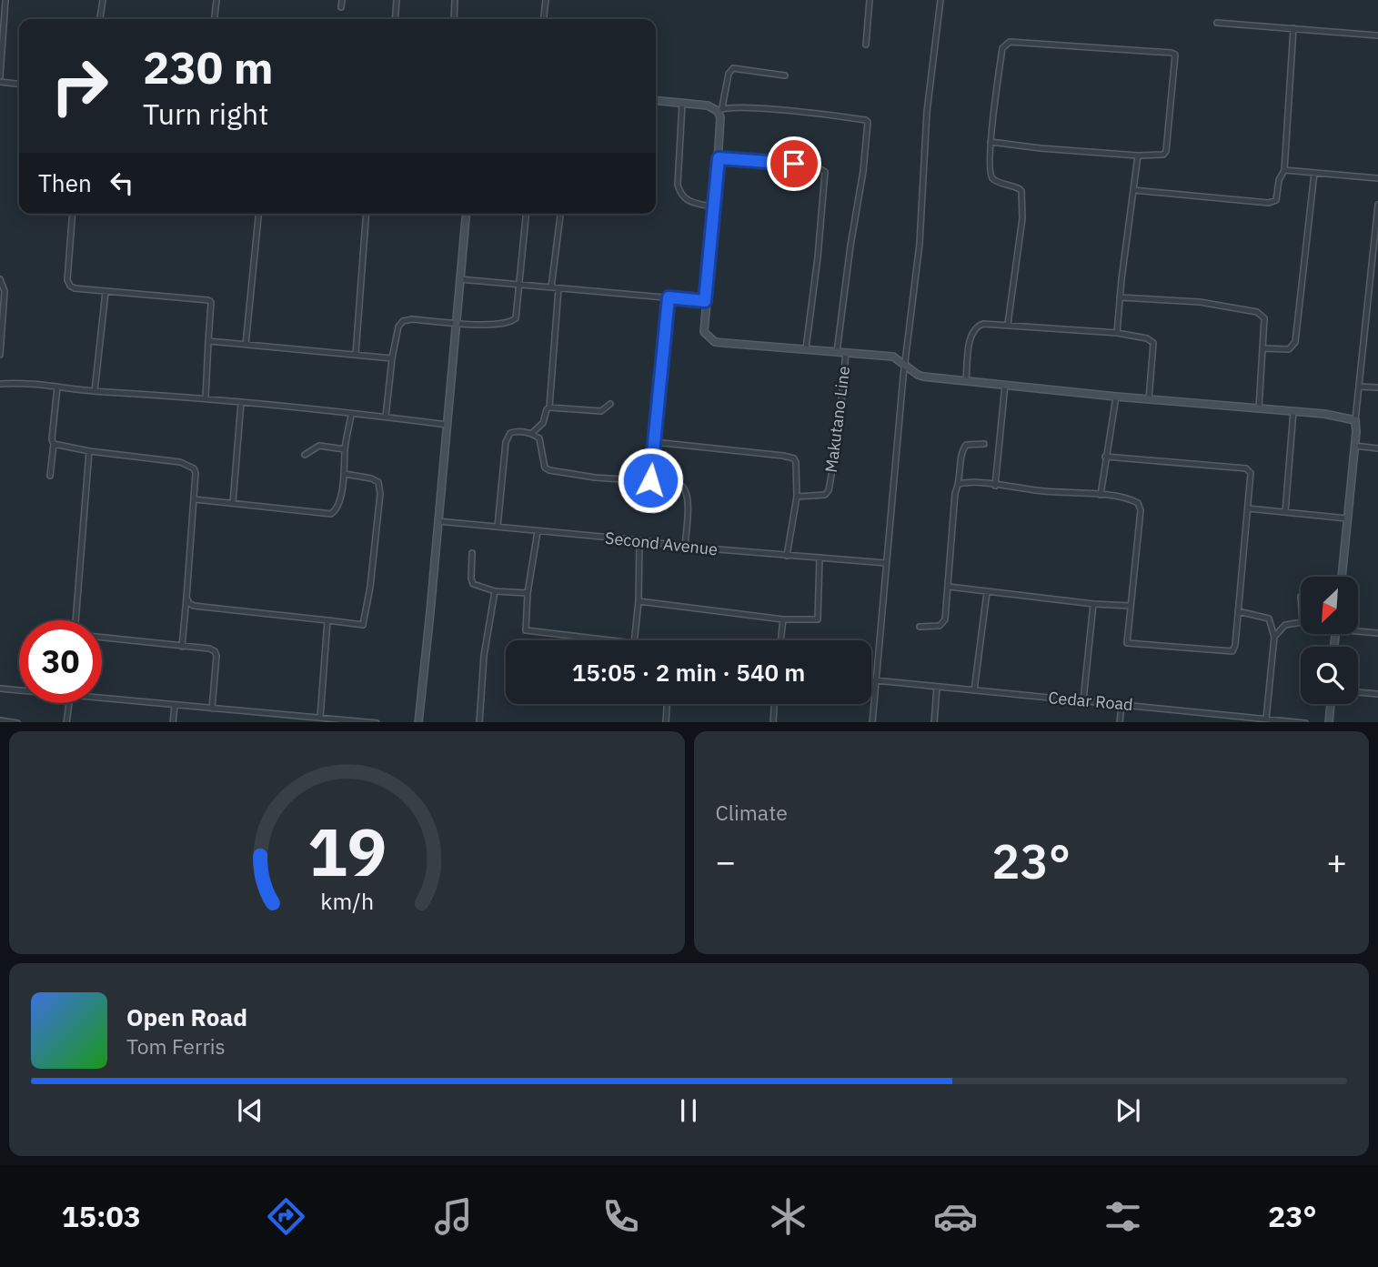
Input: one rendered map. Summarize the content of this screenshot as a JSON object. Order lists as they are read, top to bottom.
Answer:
{
  "streets": {
    "street": ["Makutano Line", "Second Avenue", "Cedar Road"]
  },
  "north": "bottom left",
  "page": {
    "turn": ["230 m", "Turn right"],
    "then": "Then",
    "limit": "30",
    "trip": "15:05 · 2 min · 540 m",
    "tile": "Climate",
    "heat": ["−", "23°", "+"],
    "song": ["Open Road", "Tom Ferris"],
    "tabs": ["15:03", "23°"],
    "gauge": ["19", "km/h"]
  }
}
